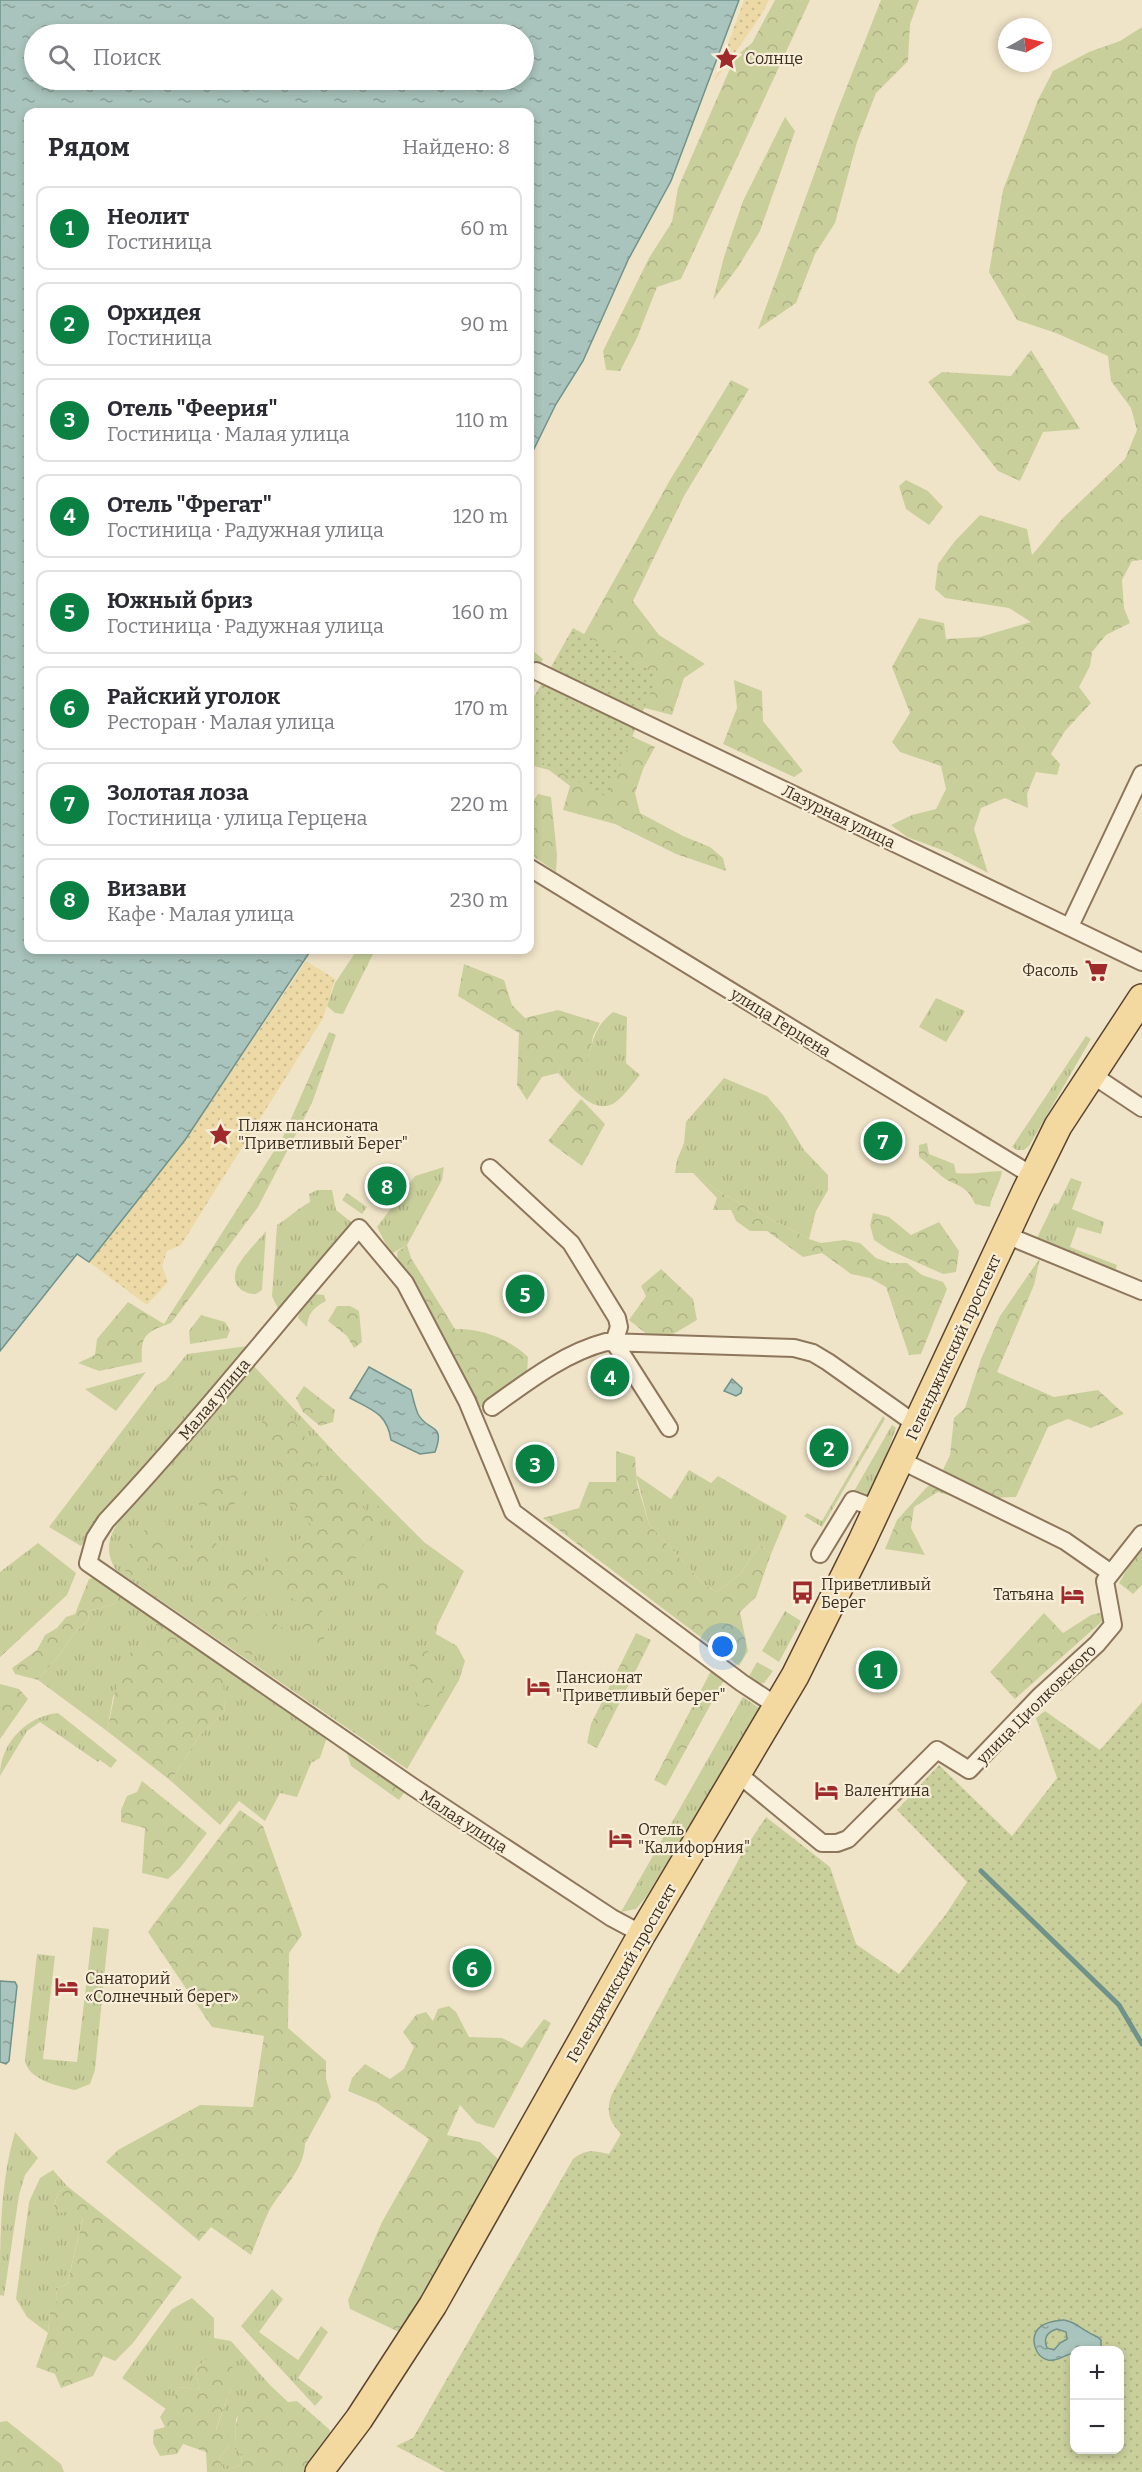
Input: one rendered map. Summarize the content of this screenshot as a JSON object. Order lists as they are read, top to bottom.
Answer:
{
  "streets": {
    "main road": ["Геленджикский проспект"],
    "street": [
      "Лазурная улица",
      "улица Герцена",
      "Малая улица",
      "улица Циолковского"
    ]
  },
  "crossings": [
    ["улица Герцена", "Геленджикский проспект"],
    ["Геленджикский проспект", "Малая улица"],
    ["Геленджикский проспект", "улица Циолковского"]
  ],
  "places": {
    "place": ["Солнце", "Пляж пансионата \"Приветливый Берег\""],
    "supermarket": ["Фасоль"],
    "bus stop": ["Приветливый Берег"],
    "hotel": [
      "Татьяна",
      "Пансионат \"Приветливый берег\"",
      "Валентина",
      "Отель \"Калифорния\"",
      "Санаторий «Солнечный берег»"
    ]
  },
  "north": "right",
  "page": {
    "search": "Поиск",
    "heading": ["Рядом", "Найдено: 8"],
    "list": [
      {
        "mark": "1",
        "name": "Неолит",
        "note": "Гостиница",
        "value": "60 m"
      },
      {
        "mark": "2",
        "name": "Орхидея",
        "note": "Гостиница",
        "value": "90 m"
      },
      {
        "mark": "3",
        "name": "Отель \"Феерия\"",
        "note": "Гостиница · Малая улица",
        "value": "110 m"
      },
      {
        "mark": "4",
        "name": "Отель \"Фрегат\"",
        "note": "Гостиница · Радужная улица",
        "value": "120 m"
      },
      {
        "mark": "5",
        "name": "Южный бриз",
        "note": "Гостиница · Радужная улица",
        "value": "160 m"
      },
      {
        "mark": "6",
        "name": "Райский уголок",
        "note": "Ресторан · Малая улица",
        "value": "170 m"
      },
      {
        "mark": "7",
        "name": "Золотая лоза",
        "note": "Гостиница · улица Герцена",
        "value": "220 m"
      },
      {
        "mark": "8",
        "name": "Визави",
        "note": "Кафе · Малая улица",
        "value": "230 m"
      }
    ],
    "pins": [
      "7",
      "8",
      "5",
      "4",
      "2",
      "3",
      "1",
      "6"
    ],
    "map_buttons": ["+", "−"]
  }
}
